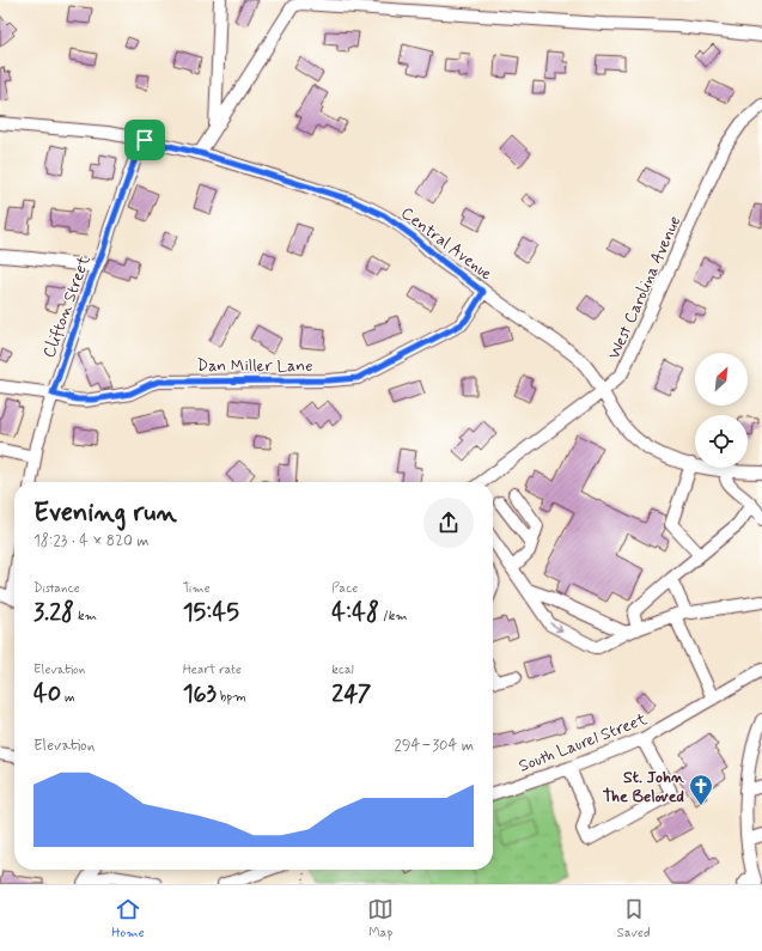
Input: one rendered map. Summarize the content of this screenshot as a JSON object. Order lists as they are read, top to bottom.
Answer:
{
  "streets": {
    "street": [
      "Central Avenue",
      "West Carolina Avenue",
      "Clifton Street",
      "Dan Miller Lane",
      "South Laurel Street"
    ]
  },
  "crossings": [
    ["Central Avenue", "West Carolina Avenue"],
    ["Central Avenue", "Clifton Street"],
    ["Central Avenue", "Dan Miller Lane"],
    ["Clifton Street", "Dan Miller Lane"]
  ],
  "places": {
    "church": ["St. John The Beloved"]
  },
  "north": "top right",
  "page": {
    "heading": ["Evening run", "18:23 · 4 × 820 m"],
    "stats": [
      ["Distance", "3.28 km"],
      ["Time", "15:45"],
      ["Pace", "4:48 /km"],
      ["Elevation", "40 m"],
      ["Heart rate", "163 bpm"],
      ["kcal", "247"]
    ],
    "chart": ["Elevation", "294–304 m"],
    "tabs": ["Home", "Map", "Saved"]
  }
}
